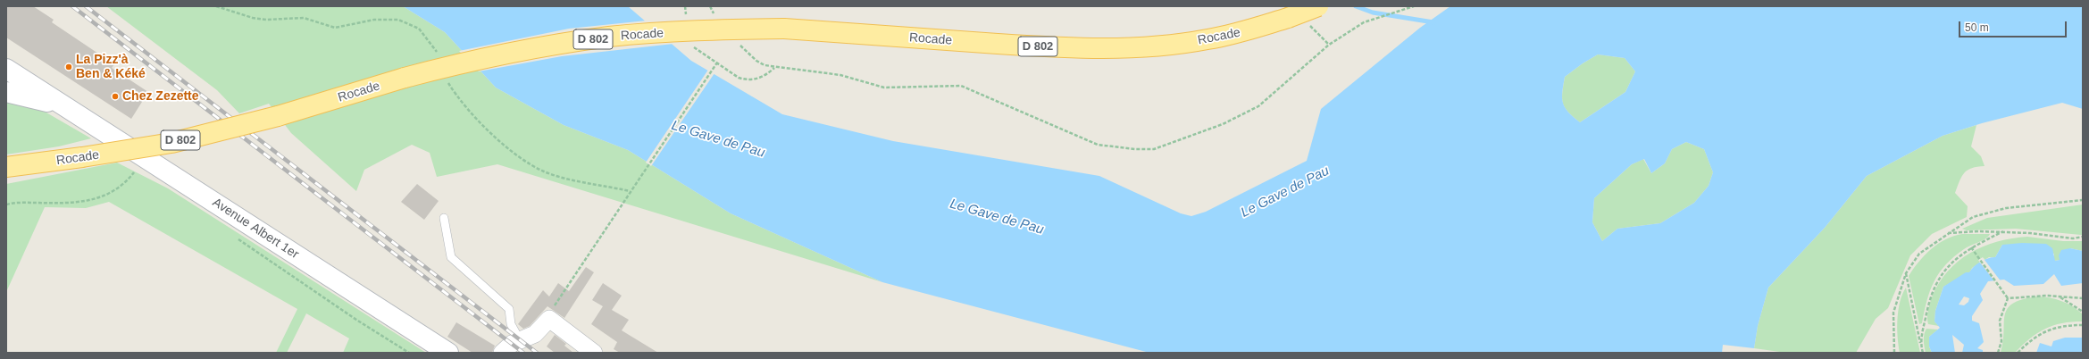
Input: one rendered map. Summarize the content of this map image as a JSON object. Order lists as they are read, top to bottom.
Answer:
{
  "streets": {
    "main road": ["Rocade", "D 802", "Avenue Albert 1er"]
  },
  "water": ["Le Gave de Pau"],
  "places": ["La Pizz'à Ben & Kéké", "Chez Zezette"],
  "scale_bar": "50 m"
}
